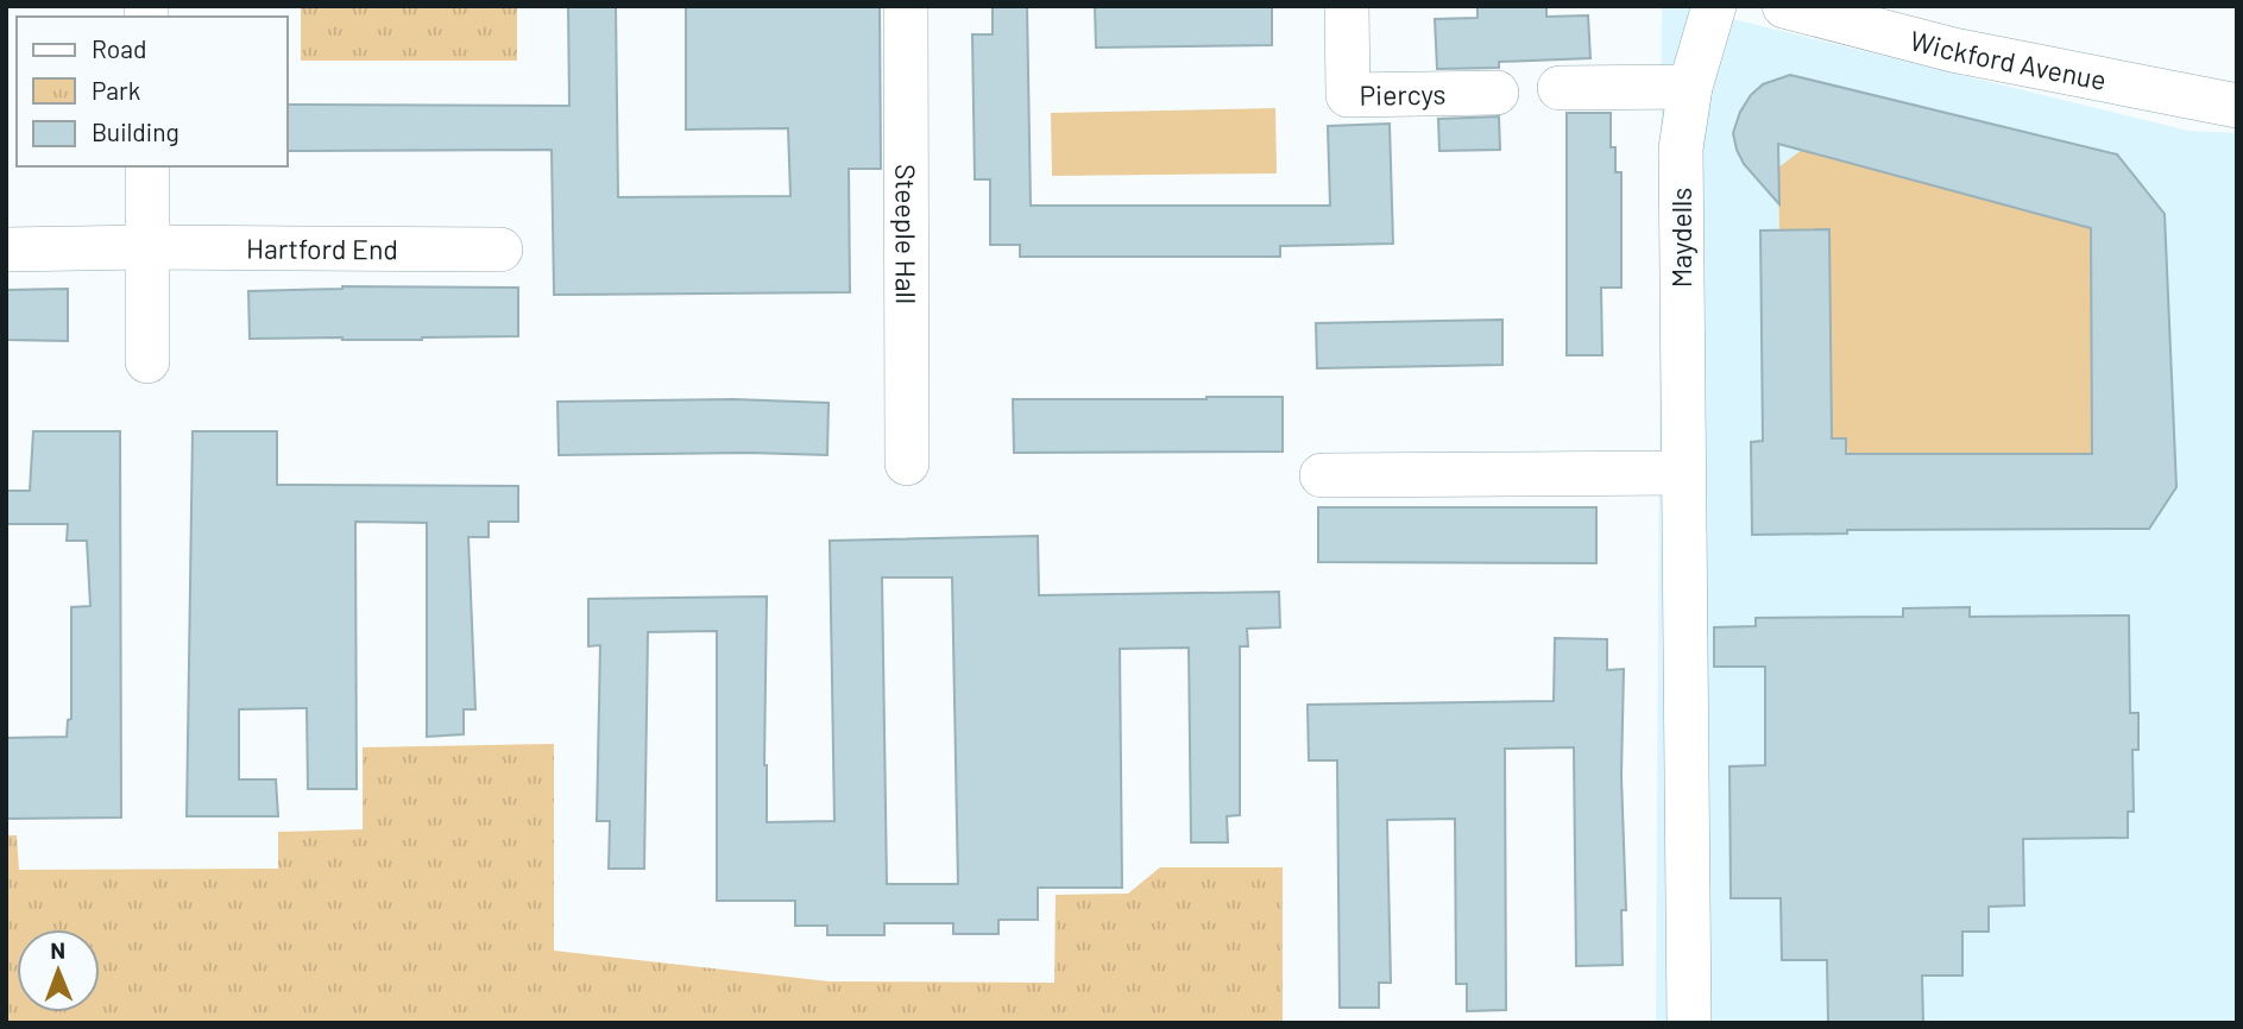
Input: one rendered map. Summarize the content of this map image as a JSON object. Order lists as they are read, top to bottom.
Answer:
{
  "streets": {
    "street": [
      "Wickford Avenue",
      "Piercys",
      "Steeple Hall",
      "Maydells",
      "Hartford End"
    ]
  },
  "legend": ["Road", "Park", "Building"],
  "north": "top"
}
